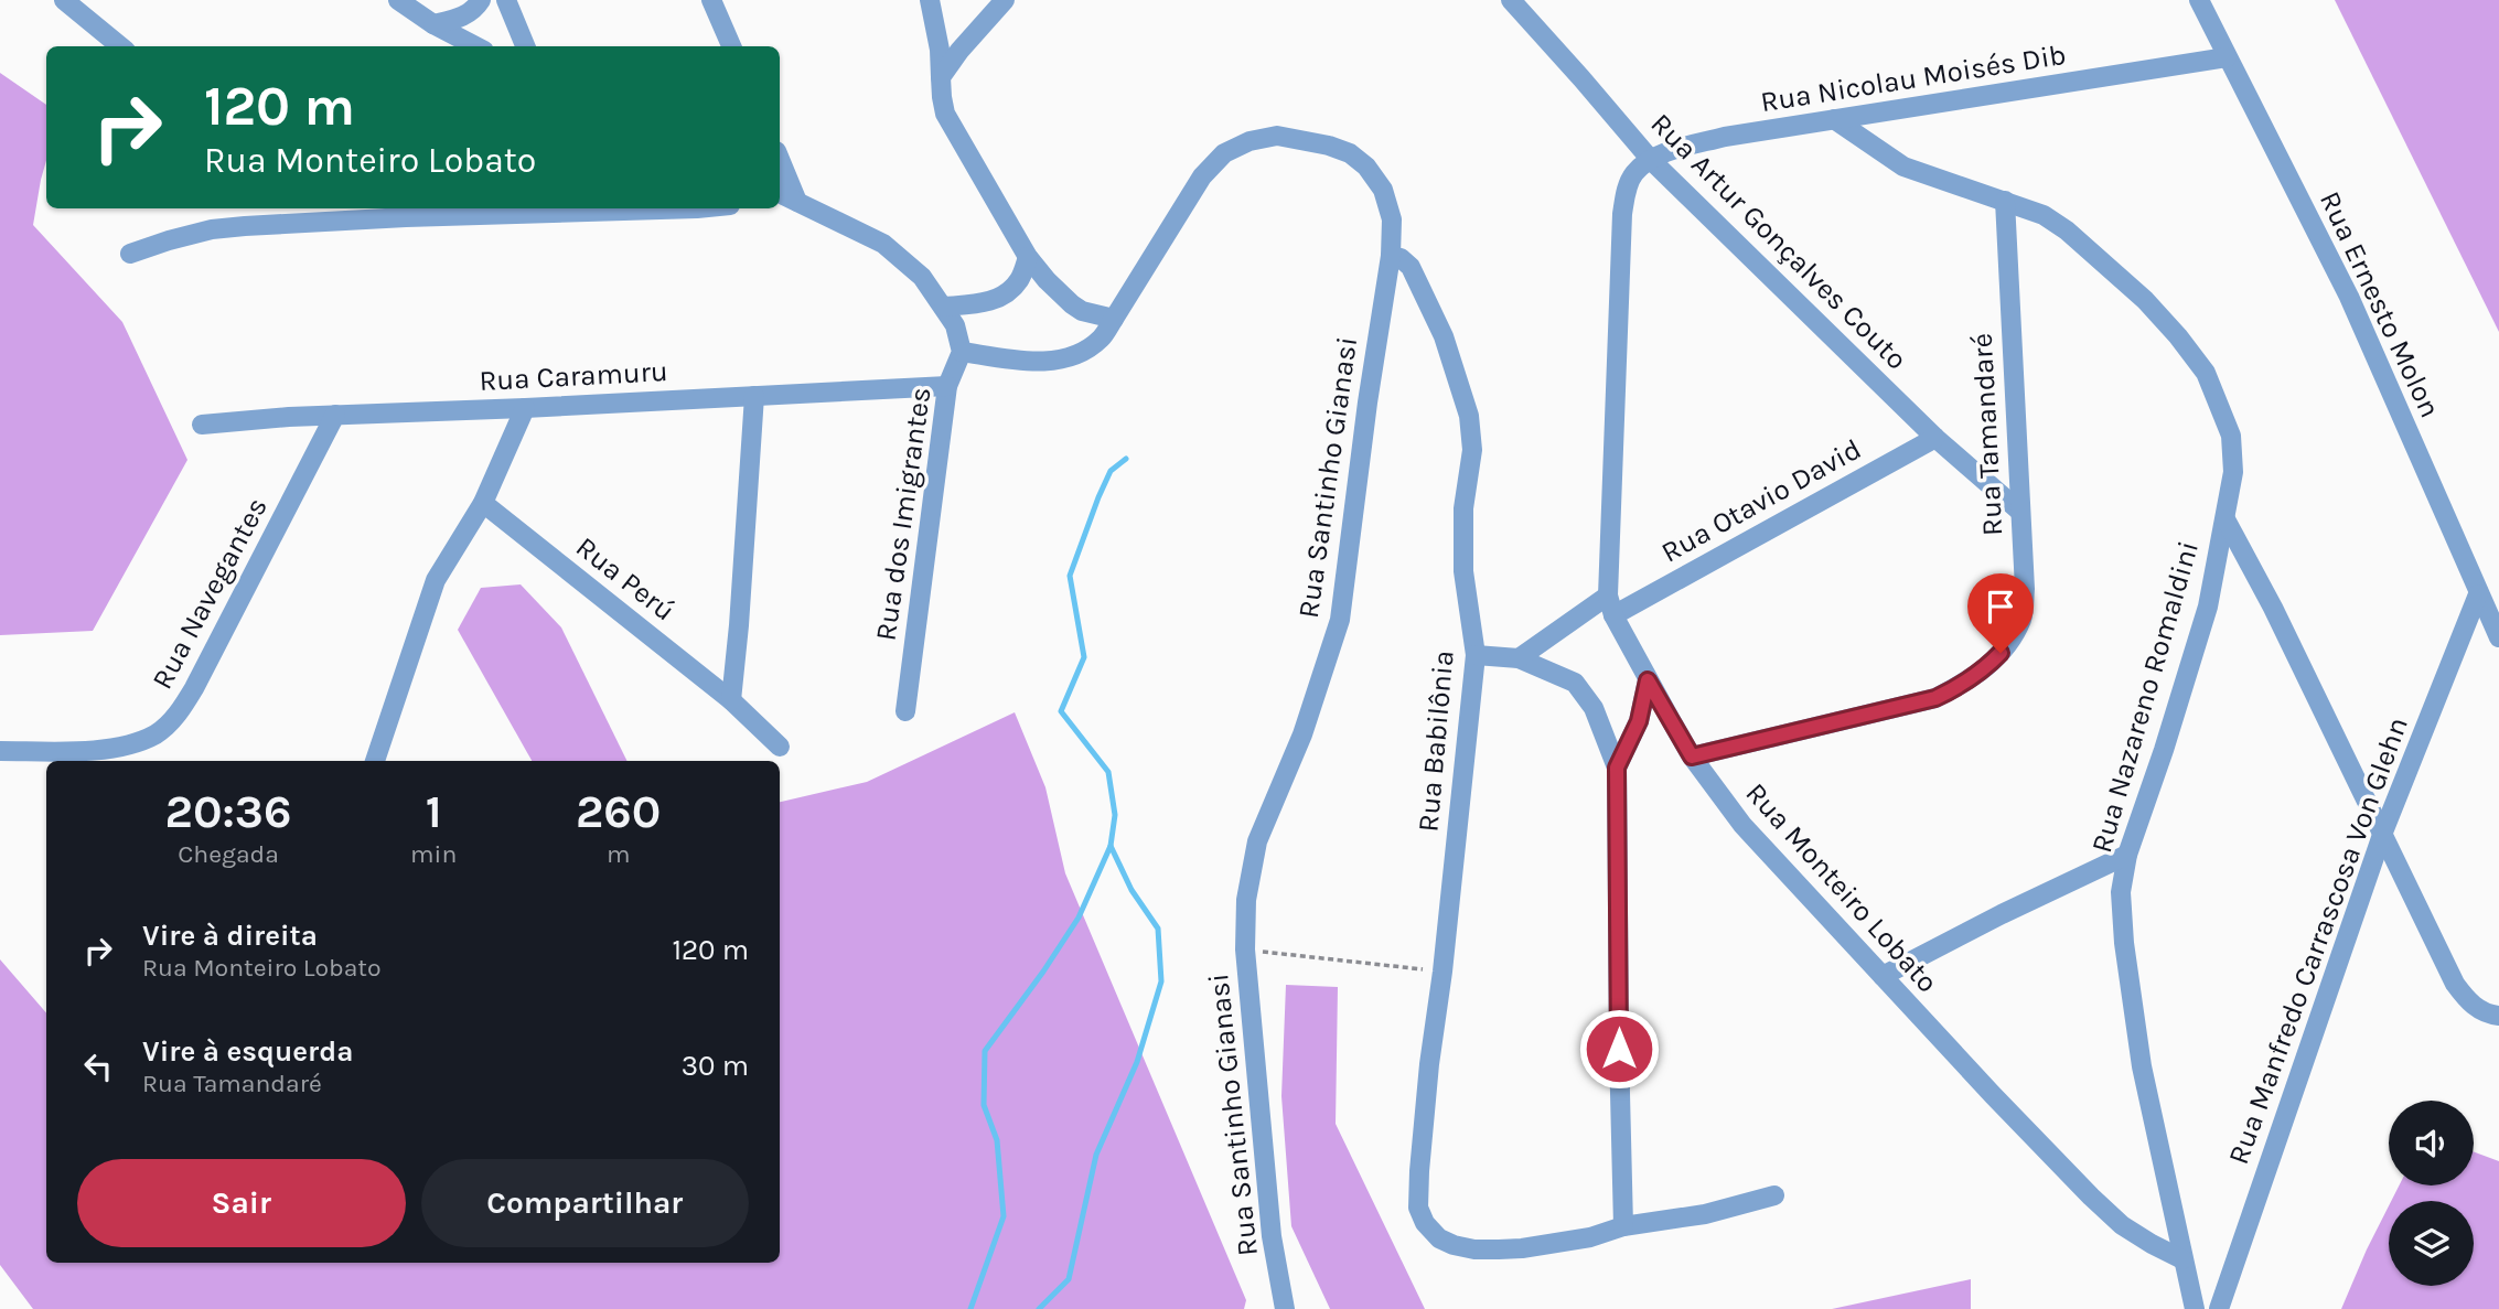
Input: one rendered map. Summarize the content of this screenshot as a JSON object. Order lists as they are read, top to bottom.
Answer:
{
  "streets": {
    "street": [
      "Rua Nicolau Moisés Dib",
      "Rua Artur Gonçalves Couto",
      "Rua Ernesto Molon",
      "Rua Caramuru",
      "Rua Tamandaré",
      "Rua Santinho Gianasi",
      "Rua Otavio David",
      "Rua dos Imigrantes",
      "Rua Perú",
      "Rua Navegantes",
      "Rua Nazareno Romaldini",
      "Rua Babilônia",
      "Rua Monteiro Lobato",
      "Rua Manfredo Carrascosa Von Glehn"
    ]
  },
  "crossings": [
    ["Rua Nicolau Moisés Dib", "Rua Artur Gonçalves Couto"],
    ["Rua Nicolau Moisés Dib", "Rua Ernesto Molon"],
    ["Rua Nicolau Moisés Dib", "Rua Nazareno Romaldini"],
    ["Rua Nicolau Moisés Dib", "Rua Monteiro Lobato"],
    ["Rua Artur Gonçalves Couto", "Rua Tamandaré"],
    ["Rua Artur Gonçalves Couto", "Rua Otavio David"],
    ["Rua Artur Gonçalves Couto", "Rua Monteiro Lobato"],
    ["Rua Ernesto Molon", "Rua Manfredo Carrascosa Von Glehn"],
    ["Rua Caramuru", "Rua dos Imigrantes"],
    ["Rua Caramuru", "Rua Navegantes"],
    ["Rua Tamandaré", "Rua Nazareno Romaldini"],
    ["Rua Tamandaré", "Rua Monteiro Lobato"],
    ["Rua Santinho Gianasi", "Rua dos Imigrantes"],
    ["Rua Santinho Gianasi", "Rua Babilônia"],
    ["Rua Otavio David", "Rua Monteiro Lobato"],
    ["Rua Nazareno Romaldini", "Rua Monteiro Lobato"]
  ],
  "page": {
    "turn": ["120 m", "Rua Monteiro Lobato"],
    "eta": [
      "20:36",
      "Chegada",
      "1",
      "min",
      "260",
      "m"
    ],
    "list": [
      {
        "name": "Vire à direita",
        "note": "Rua Monteiro Lobato",
        "value": "120 m"
      },
      {
        "name": "Vire à esquerda",
        "note": "Rua Tamandaré",
        "value": "30 m"
      }
    ],
    "buttons": ["Sair", "Compartilhar"]
  }
}
